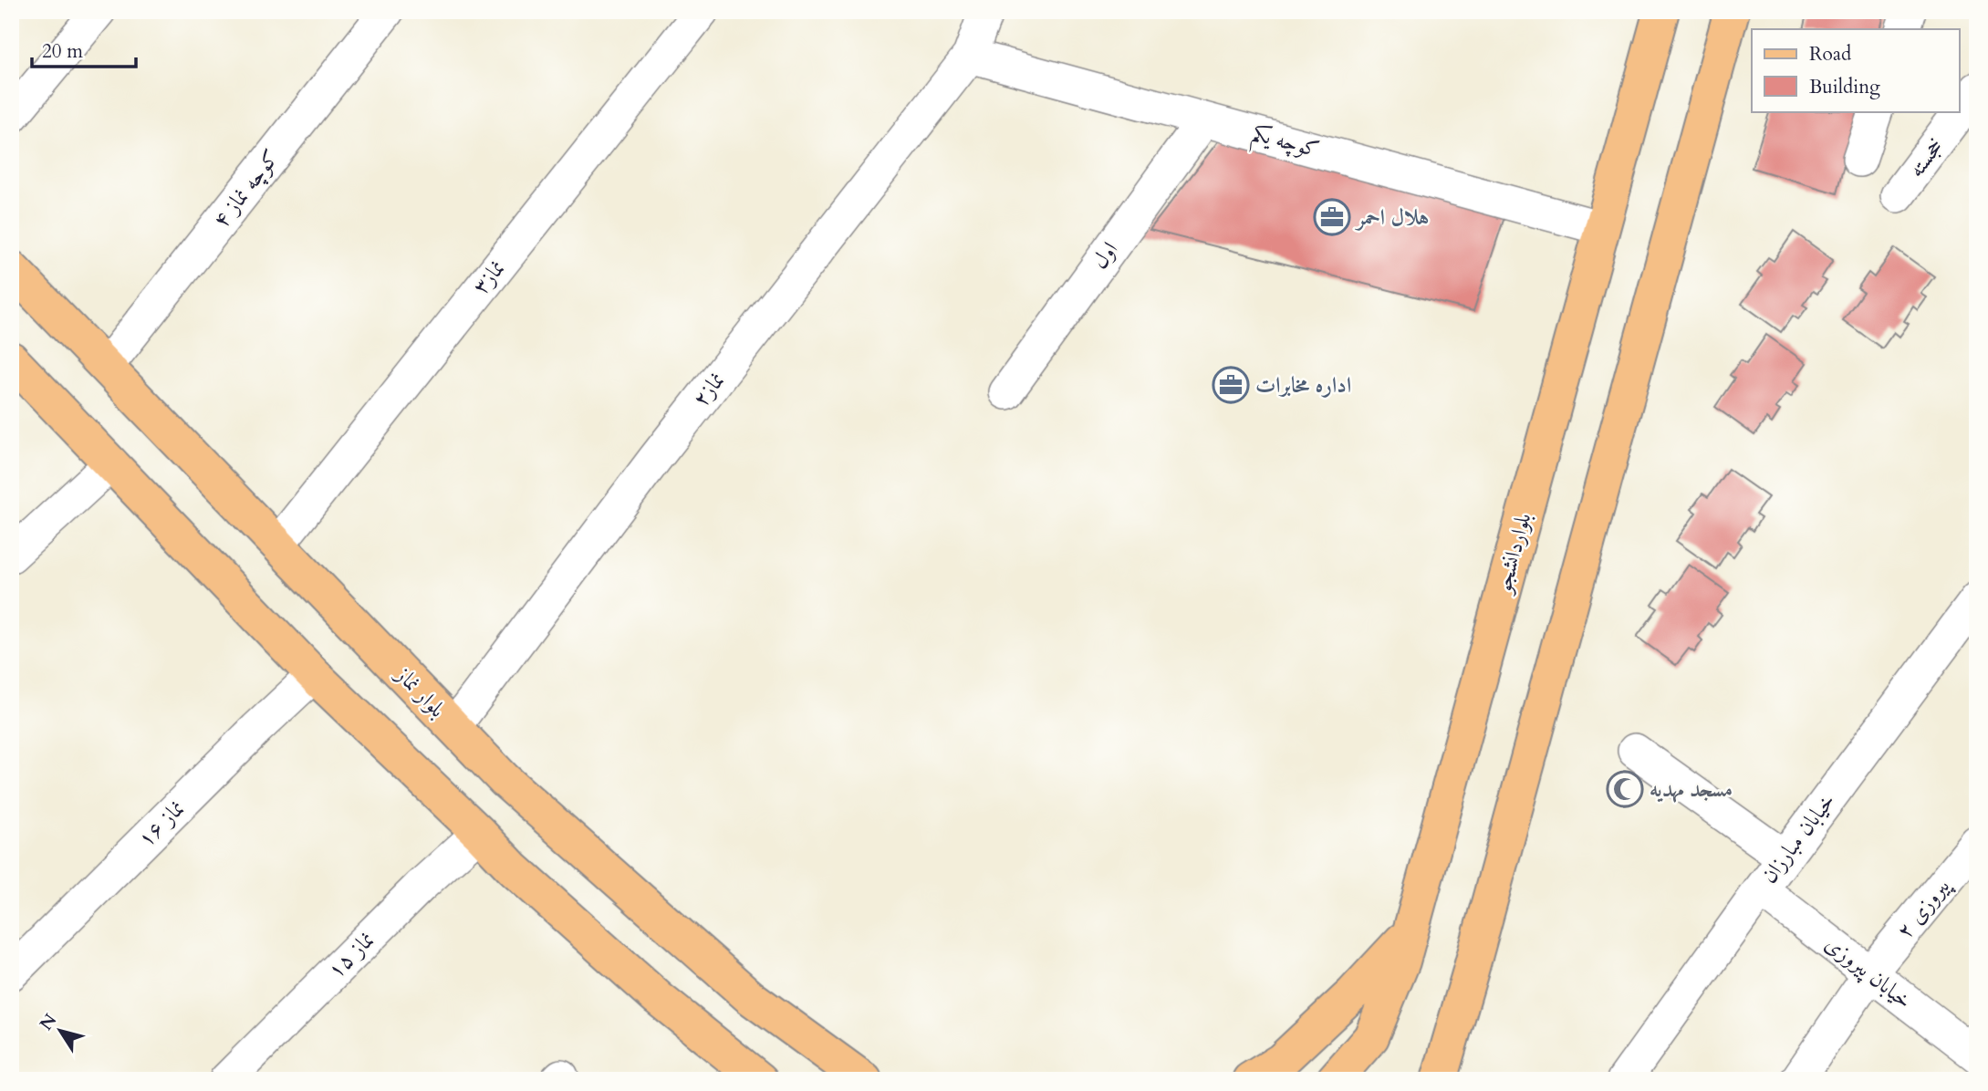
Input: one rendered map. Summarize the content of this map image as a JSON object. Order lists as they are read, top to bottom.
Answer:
{
  "streets": {
    "main road": ["بلواردانشجو", "بلوار نماز"],
    "street": [
      "کوچه یکم",
      "خجسته",
      "کوچه نماز ۴",
      "اول",
      "نماز۳",
      "نماز۲",
      "نماز ۱۶",
      "خیابان مبارزان",
      "پیروزی ۲",
      "نماز ۱۵",
      "خیابان پیروزی"
    ]
  },
  "crossings": [
    ["کوچه یکم", "اول"],
    ["کوچه یکم", "نماز۲"],
    ["کوچه یکم", "بلواردانشجو"],
    ["کوچه نماز ۴", "بلوار نماز"],
    ["نماز۳", "بلوار نماز"],
    ["نماز۲", "بلوار نماز"],
    ["خیابان مبارزان", "خیابان پیروزی"],
    ["پیروزی ۲", "خیابان پیروزی"]
  ],
  "places": {
    "office": ["هلال احمر", "اداره مخابرات"],
    "mosque": ["مسجد مهدیه"]
  },
  "legend": ["Road", "Building"],
  "scale_bar": "20 m",
  "north": "top left"
}
